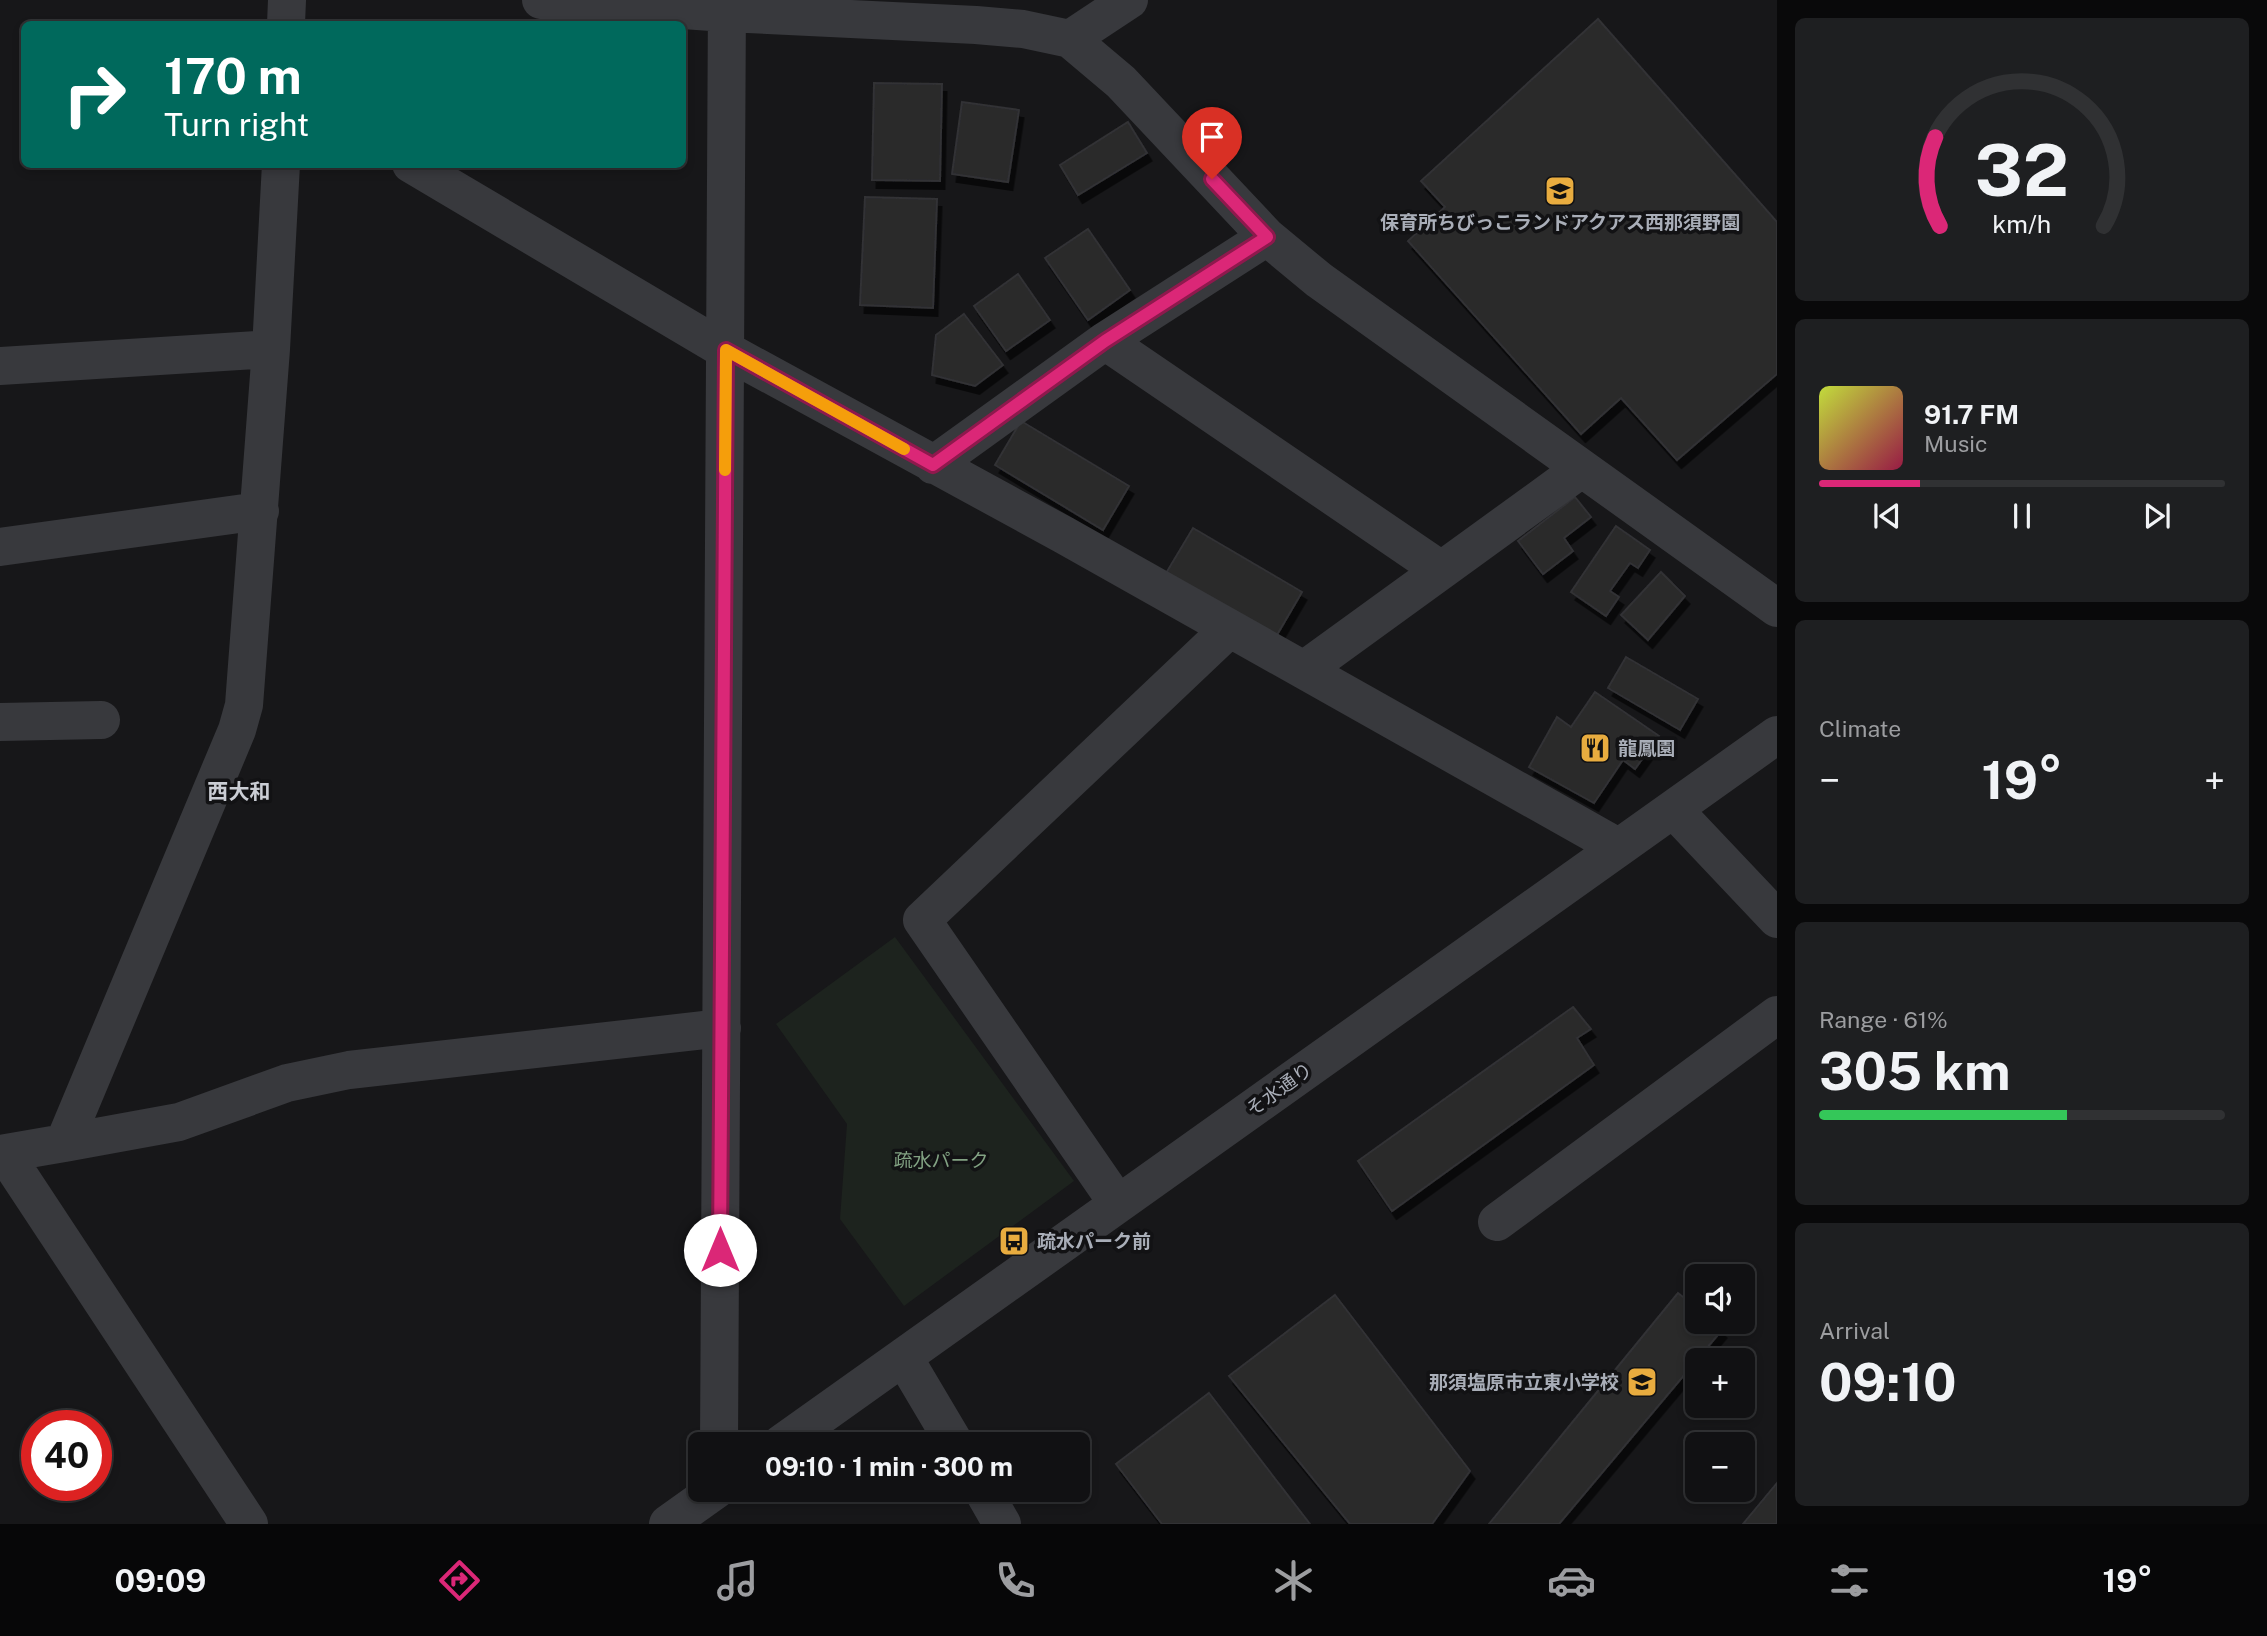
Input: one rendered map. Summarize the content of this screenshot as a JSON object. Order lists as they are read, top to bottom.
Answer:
{
  "streets": {
    "street": ["そ水通り"]
  },
  "districts": ["西大和"],
  "parks": ["疏水パーク"],
  "places": {
    "school or university": ["保育所ちびっこランドアクアス西那須野園", "那須塩原市立東小学校"],
    "restaurant": ["龍鳳園"],
    "bus stop": ["疏水パーク前"]
  },
  "page": {
    "turn": ["170 m", "Turn right"],
    "song": ["91.7 FM", "Music"],
    "tile": [
      "Climate",
      ["Range · 61%", "305 km"],
      ["Arrival", "09:10"]
    ],
    "heat": ["−", "19°", "+"],
    "map_buttons": ["+", "−"],
    "limit": "40",
    "trip": "09:10 · 1 min · 300 m",
    "tabs": ["09:09", "19°"],
    "gauge": ["32", "km/h"]
  }
}
